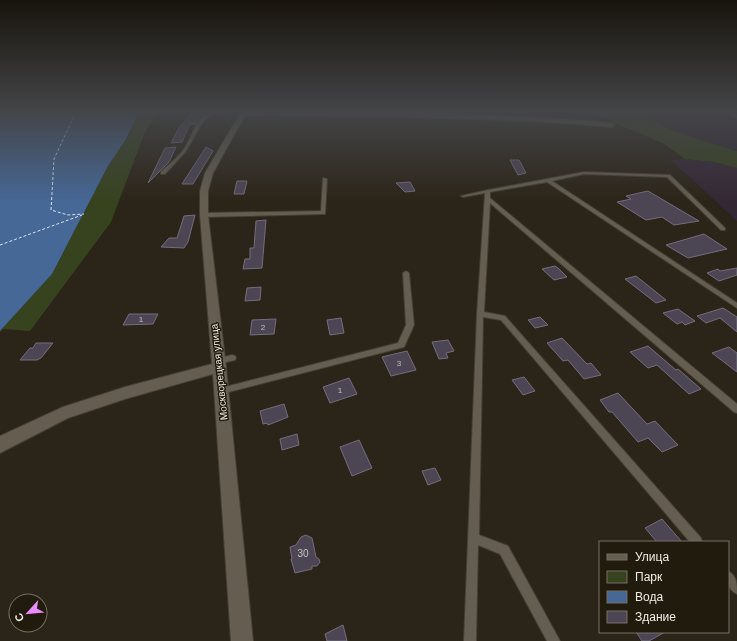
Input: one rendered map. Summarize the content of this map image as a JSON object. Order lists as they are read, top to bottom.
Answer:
{
  "streets": {
    "street": ["Москворецкая улица"]
  },
  "house_numbers": [
    "1",
    "2",
    "3",
    "1",
    "30"
  ],
  "legend": [
    "Улица",
    "Парк",
    "Вода",
    "Здание"
  ],
  "north": "bottom left"
}
